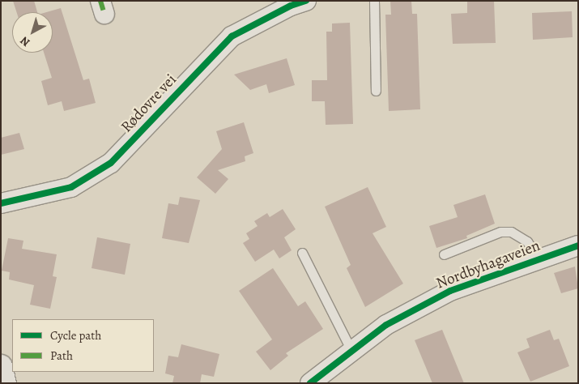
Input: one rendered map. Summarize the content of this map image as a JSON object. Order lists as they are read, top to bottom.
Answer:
{
  "streets": {
    "street": ["Rødovre vei", "Nordbyhagaveien"]
  },
  "legend": ["Cycle path", "Path"],
  "north": "bottom left"
}
